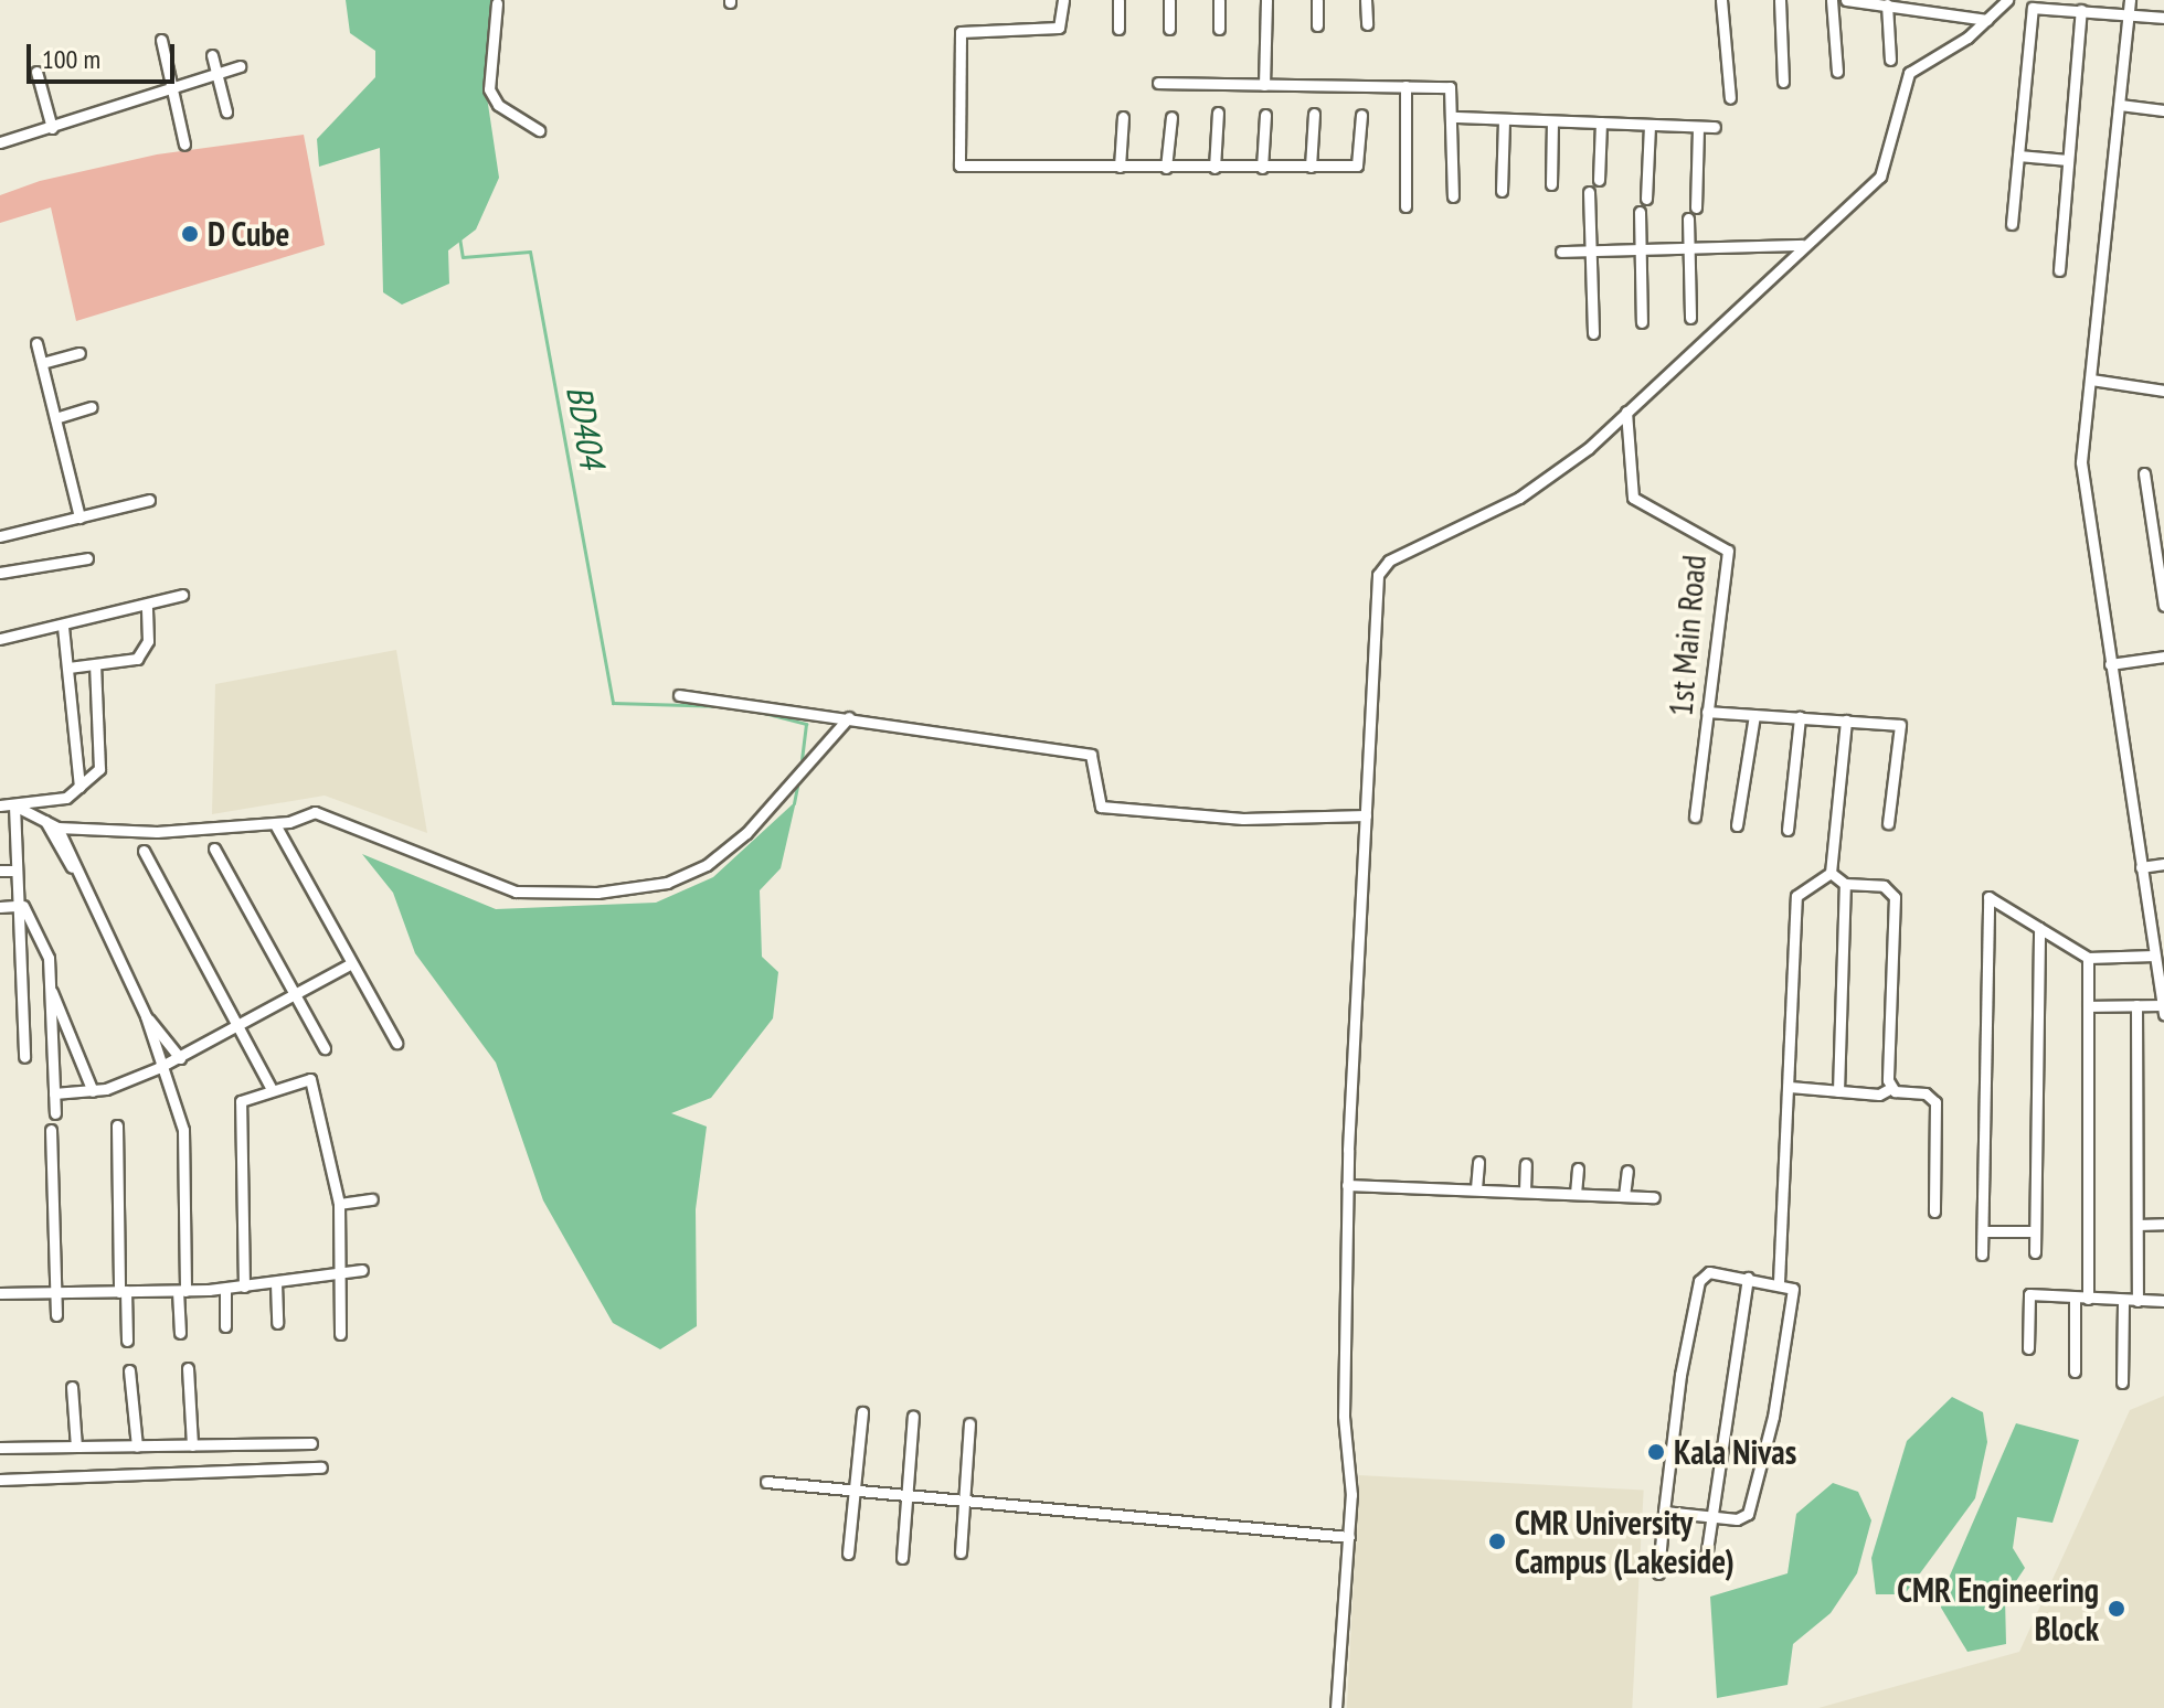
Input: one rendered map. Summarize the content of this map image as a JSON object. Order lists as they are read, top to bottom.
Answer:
{
  "streets": {
    "street": ["1st Main Road"]
  },
  "water": ["BD404"],
  "places": [
    "D Cube",
    "Kala Nivas",
    "CMR University Campus (Lakeside)",
    "CMR Engineering Block"
  ],
  "scale_bar": "100 m"
}
